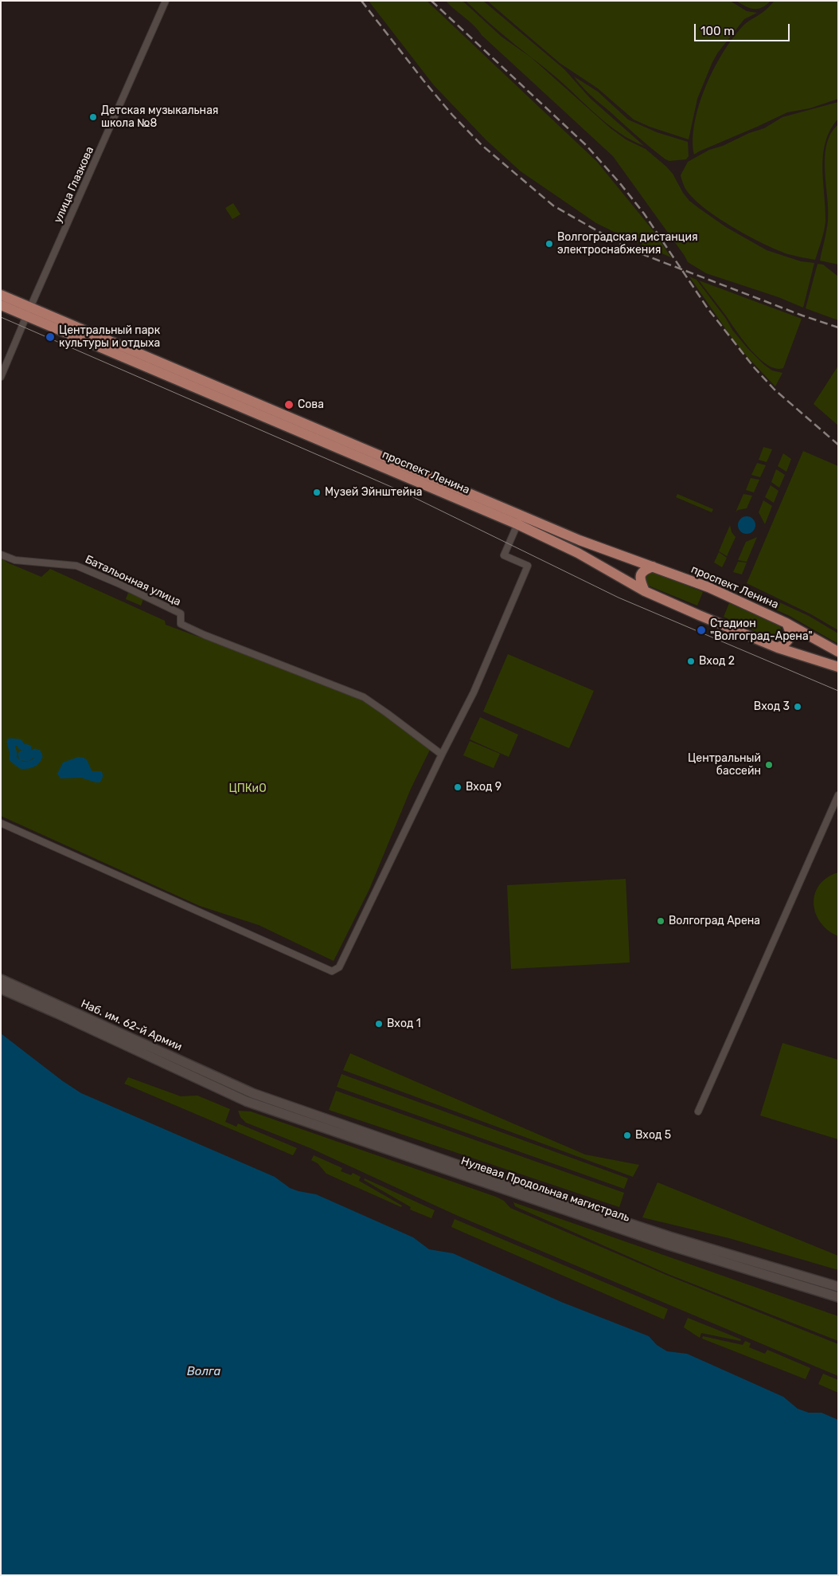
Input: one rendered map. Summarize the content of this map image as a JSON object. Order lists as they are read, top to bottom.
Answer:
{
  "streets": {
    "main road": ["проспект Ленина", "Наб. им. 62-й Армии", "Нулевая Продольная магистраль"],
    "street": ["улица Глазкова", "Батальонная улица"]
  },
  "crossings": [
    ["улица Глазкова", "проспект Ленина"],
    ["Наб. им. 62-й Армии", "Нулевая Продольная магистраль"]
  ],
  "water": ["Волга"],
  "parks": ["ЦПКиО"],
  "places": [
    "Детская музыкальная школа №8",
    "Волгоградская дистанция электроснабжения",
    "Центральный парк культуры и отдыха",
    "Сова",
    "Музей Эйнштейна",
    "Стадион \"Волгоград-Арена\"",
    "Вход 2",
    "Вход 3",
    "Центральный бассейн",
    "Вход 9",
    "Волгоград Арена",
    "Вход 1",
    "Вход 5"
  ],
  "scale_bar": "100 m"
}
